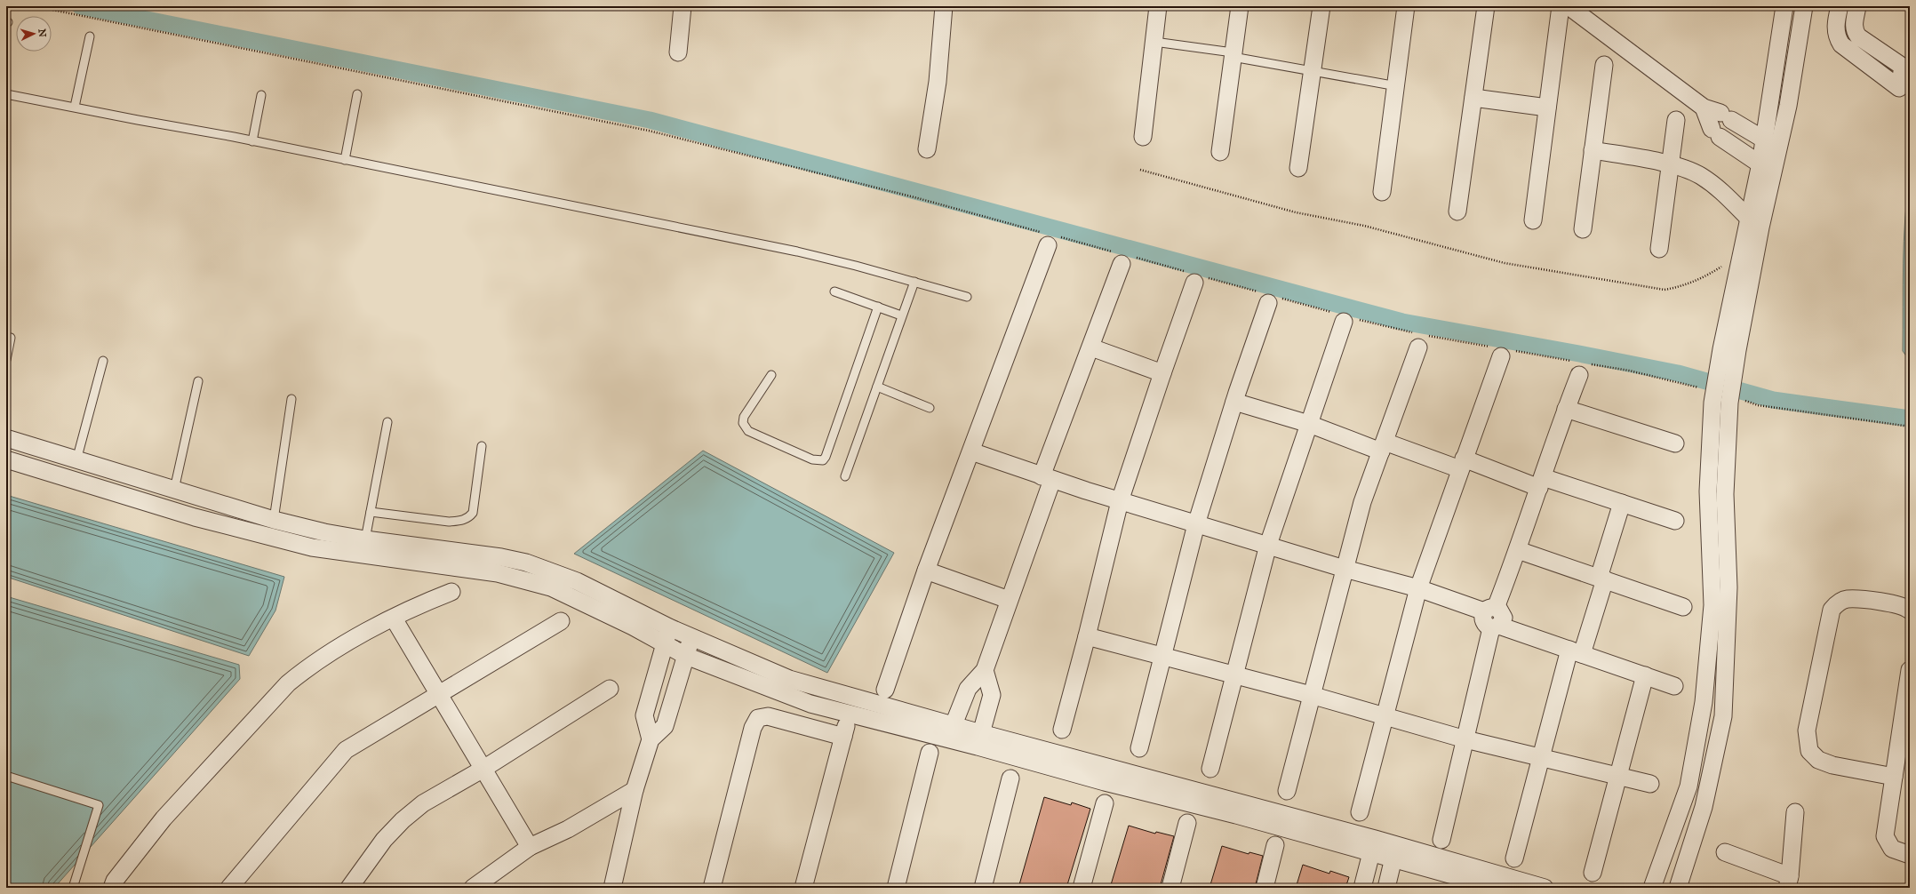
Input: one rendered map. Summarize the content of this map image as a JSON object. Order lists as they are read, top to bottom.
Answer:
{
  "north": "right"
}
